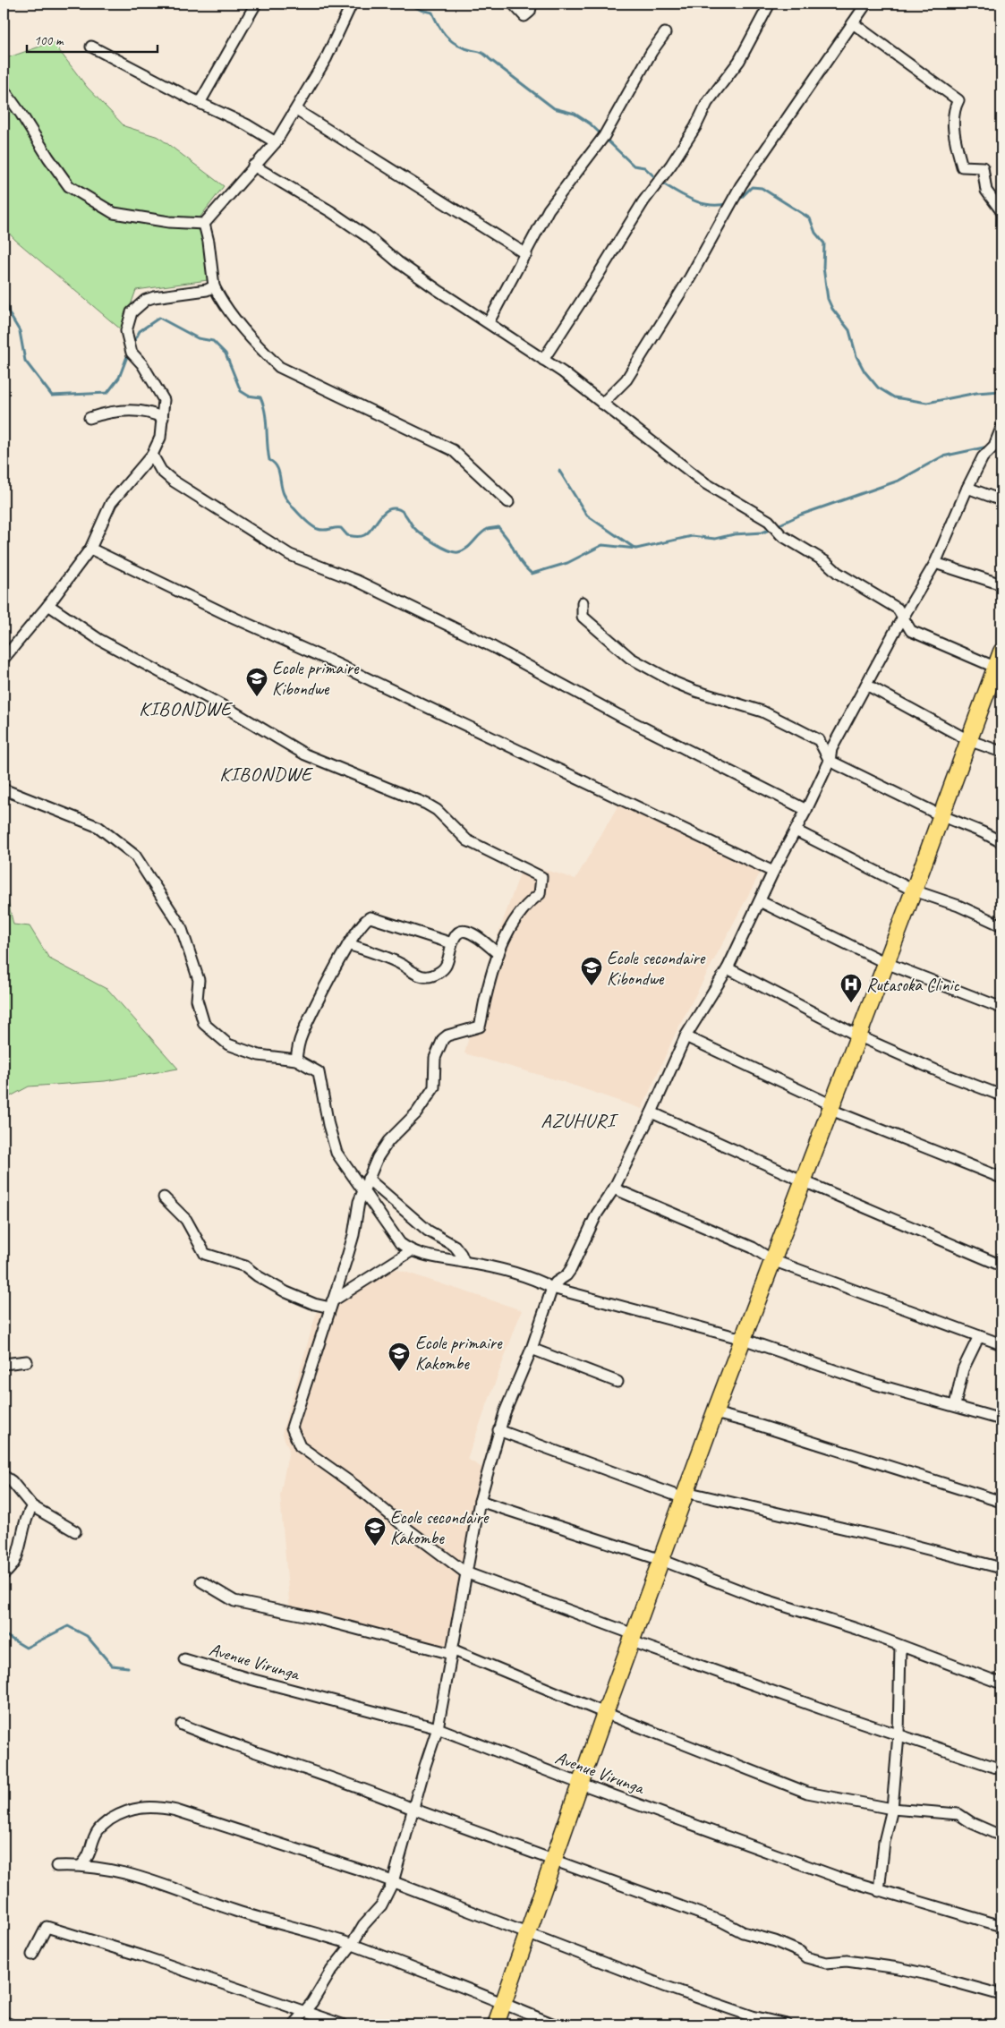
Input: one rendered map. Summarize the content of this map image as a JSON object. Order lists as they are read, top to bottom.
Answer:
{
  "streets": {
    "street": ["Avenue Virunga"]
  },
  "districts": ["KIBONDWE", "KIBONDWE", "AZUHURI"],
  "places": {
    "school or university": [
      "Ecole primaire Kibondwe",
      "Ecole secondaire Kibondwe",
      "Ecole primaire Kakombe",
      "Ecole secondaire Kakombe"
    ],
    "hospital": ["Rutasoka Clinic"]
  },
  "scale_bar": "100 m"
}
